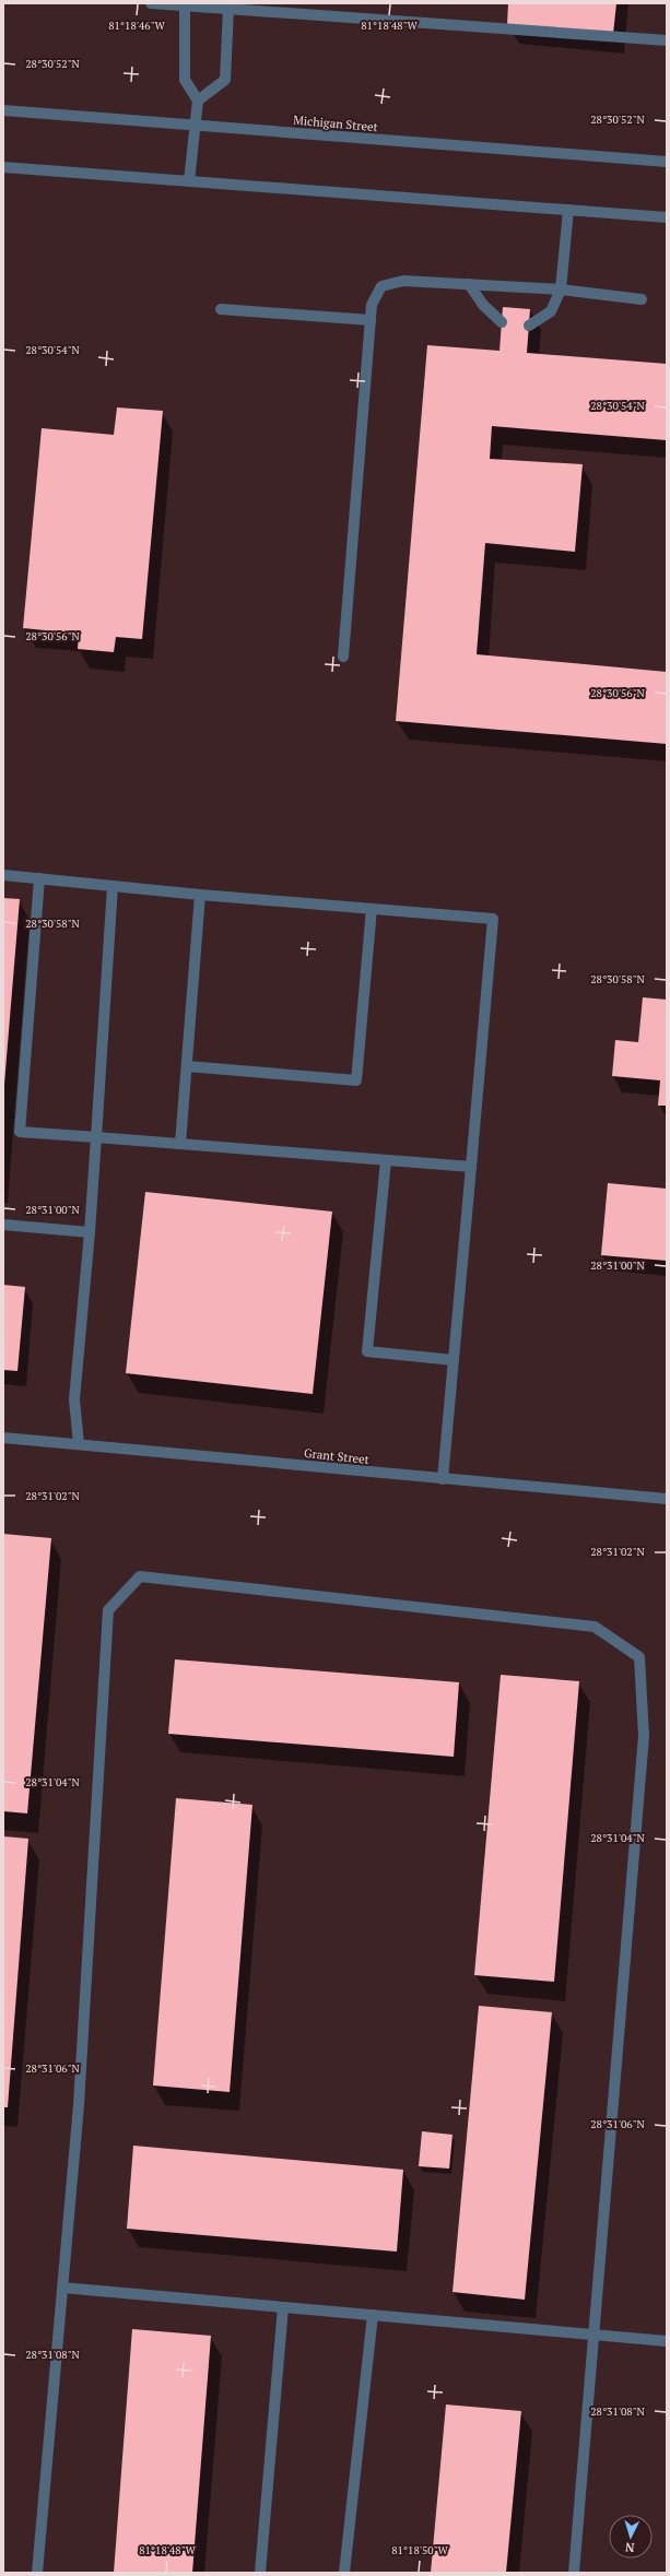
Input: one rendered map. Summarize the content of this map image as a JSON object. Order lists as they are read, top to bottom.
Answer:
{
  "streets": {
    "street": ["Michigan Street", "Grant Street"]
  },
  "north": "bottom",
  "coordinates": [
    "81°18'46\"W",
    "81°18'48\"W",
    "28°30'52\"N",
    "28°30'54\"N",
    "28°30'56\"N",
    "28°30'58\"N",
    "28°31'00\"N",
    "28°31'02\"N",
    "28°31'04\"N",
    "28°31'06\"N",
    "28°31'08\"N",
    "81°18'50\"W"
  ]
}
